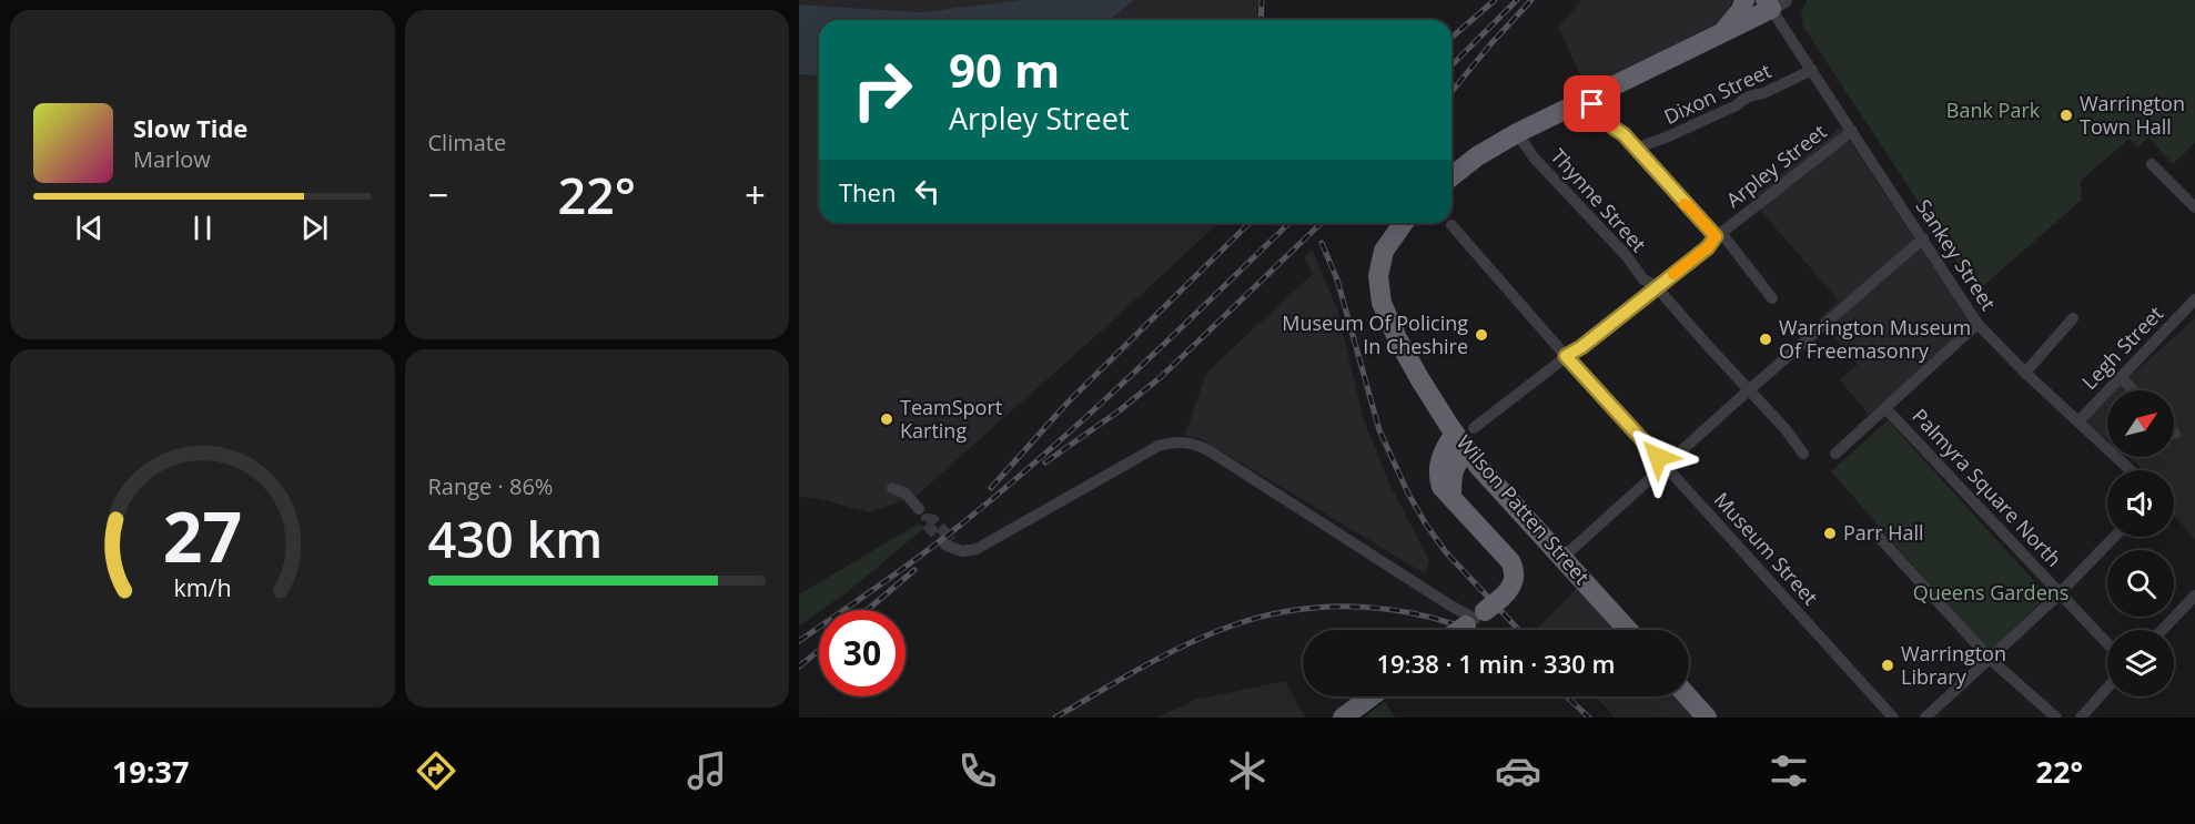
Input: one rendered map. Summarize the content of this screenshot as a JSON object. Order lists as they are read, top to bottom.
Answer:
{
  "streets": {
    "highway": ["Wilson Patten Street"],
    "street": [
      "Dixon Street",
      "Arpley Street",
      "Thynne Street",
      "Sankey Street",
      "Legh Street",
      "Palmyra Square North",
      "Museum Street"
    ]
  },
  "crossings": [
    ["Dixon Street", "Sankey Street"],
    ["Arpley Street", "Thynne Street"],
    ["Arpley Street", "Sankey Street"],
    ["Arpley Street", "Museum Street"],
    ["Sankey Street", "Legh Street"]
  ],
  "parks": ["Bank Park", "Queens Gardens"],
  "places": [
    "Warrington Town Hall",
    "Museum Of Policing In Cheshire",
    "Warrington Museum Of Freemasonry",
    "TeamSport Karting",
    "Parr Hall",
    "Warrington Library"
  ],
  "north": "top right",
  "page": {
    "tile": [
      "Climate",
      ["Range · 86%", "430 km"]
    ],
    "turn": ["90 m", "Arpley Street"],
    "song": ["Slow Tide", "Marlow"],
    "then": "Then",
    "heat": ["−", "22°", "+"],
    "limit": "30",
    "trip": "19:38 · 1 min · 330 m",
    "tabs": ["19:37", "22°"],
    "gauge": ["27", "km/h"]
  }
}
